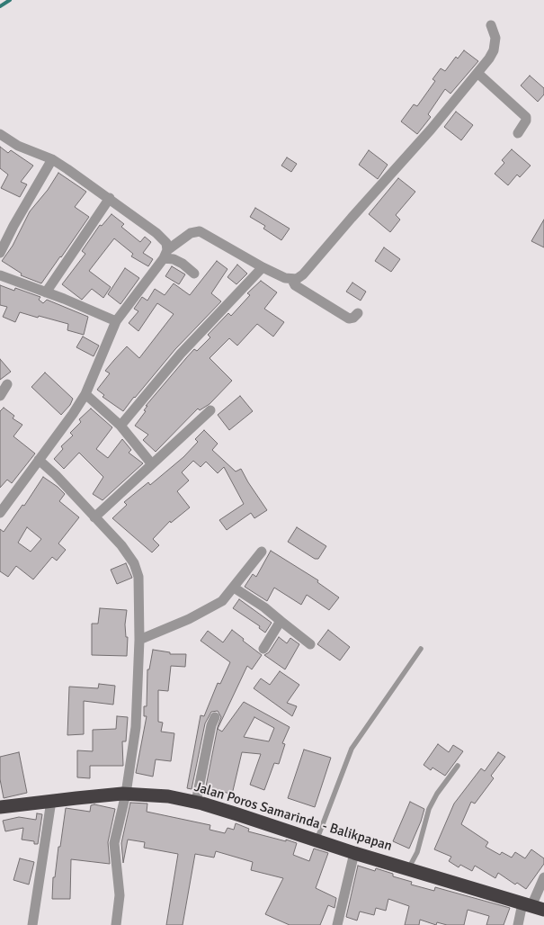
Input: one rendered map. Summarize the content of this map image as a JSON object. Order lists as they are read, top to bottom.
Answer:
{
  "streets": {
    "highway": ["Jalan Poros Samarinda - Balikpapan"]
  }
}
